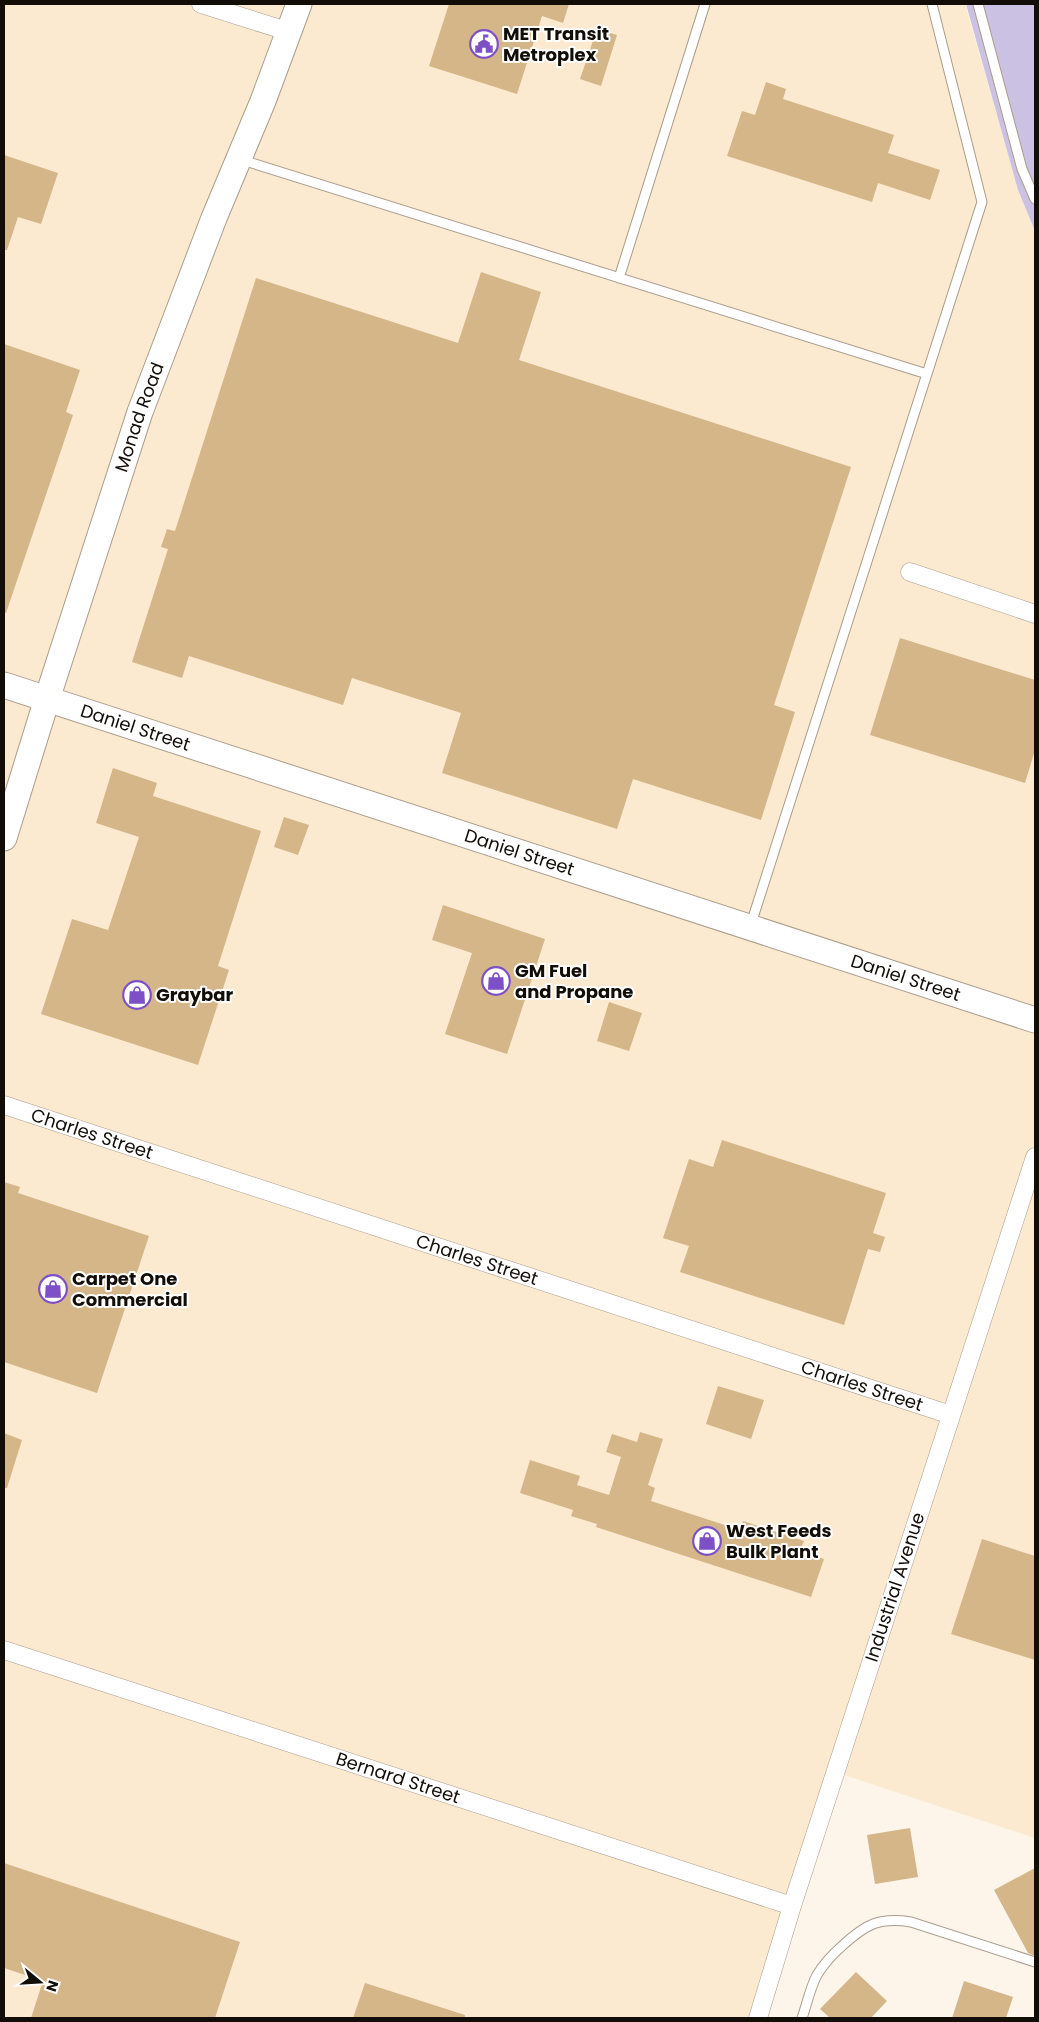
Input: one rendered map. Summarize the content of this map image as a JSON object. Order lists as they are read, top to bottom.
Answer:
{
  "streets": {
    "street": [
      "Monad Road",
      "Daniel Street",
      "Charles Street",
      "Industrial Avenue",
      "Bernard Street"
    ]
  },
  "crossings": [
    ["Monad Road", "Daniel Street"],
    ["Charles Street", "Industrial Avenue"],
    ["Industrial Avenue", "Bernard Street"]
  ],
  "places": {
    "public building": ["MET Transit Metroplex"],
    "shop": [
      "GM Fuel and Propane",
      "Graybar",
      "Carpet One Commercial",
      "West Feeds Bulk Plant"
    ]
  },
  "north": "right"
}
